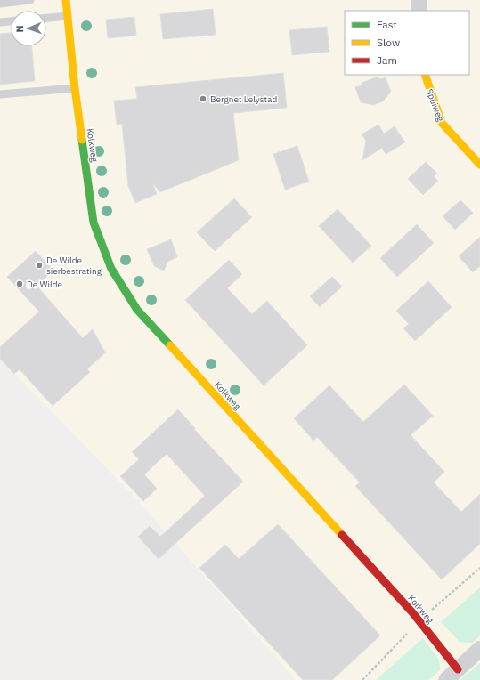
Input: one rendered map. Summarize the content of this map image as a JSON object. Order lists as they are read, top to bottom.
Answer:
{
  "streets": {
    "street": ["Spuiweg", "Kolkweg"]
  },
  "places": ["Bergnet Lelystad", "De Wilde sierbestrating", "De Wilde"],
  "legend": ["Fast", "Slow", "Jam"],
  "north": "left"
}
